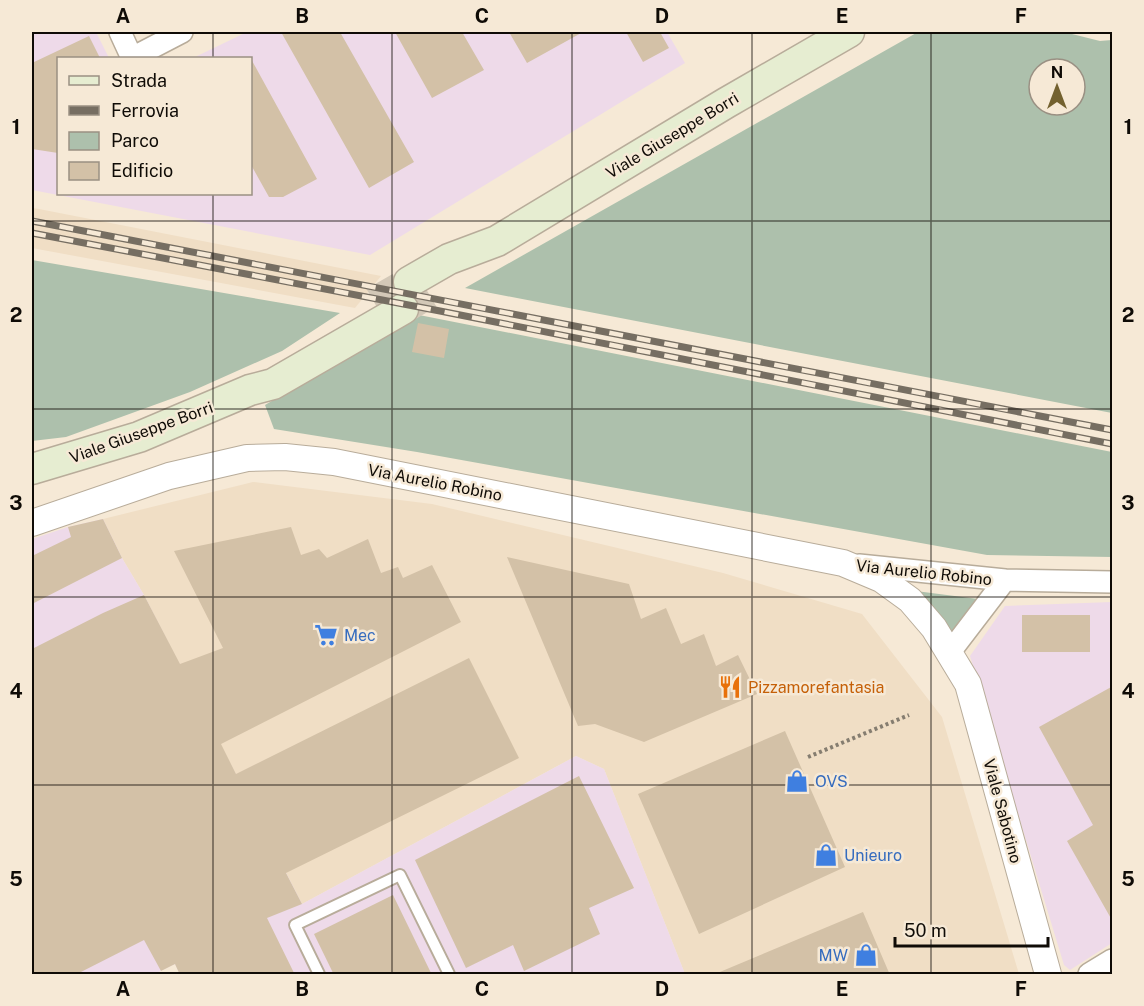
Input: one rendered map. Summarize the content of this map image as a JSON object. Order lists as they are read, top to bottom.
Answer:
{
  "streets": {
    "main road": ["Viale Giuseppe Borri"],
    "street": ["Via Aurelio Robino", "Viale Sabotino"]
  },
  "crossings": [
    ["Via Aurelio Robino", "Viale Sabotino"]
  ],
  "places": {
    "supermarket": ["Mec"],
    "restaurant": ["Pizzamorefantasia"],
    "shop": ["OVS", "Unieuro", "MW"]
  },
  "legend": [
    "Strada",
    "Ferrovia",
    "Parco",
    "Edificio"
  ],
  "scale_bar": "50 m",
  "north": "top",
  "grid": {
    "columns": [
      "A",
      "B",
      "C",
      "D",
      "E",
      "F"
    ],
    "rows": [
      "1",
      "2",
      "3",
      "4",
      "5"
    ]
  }
}
